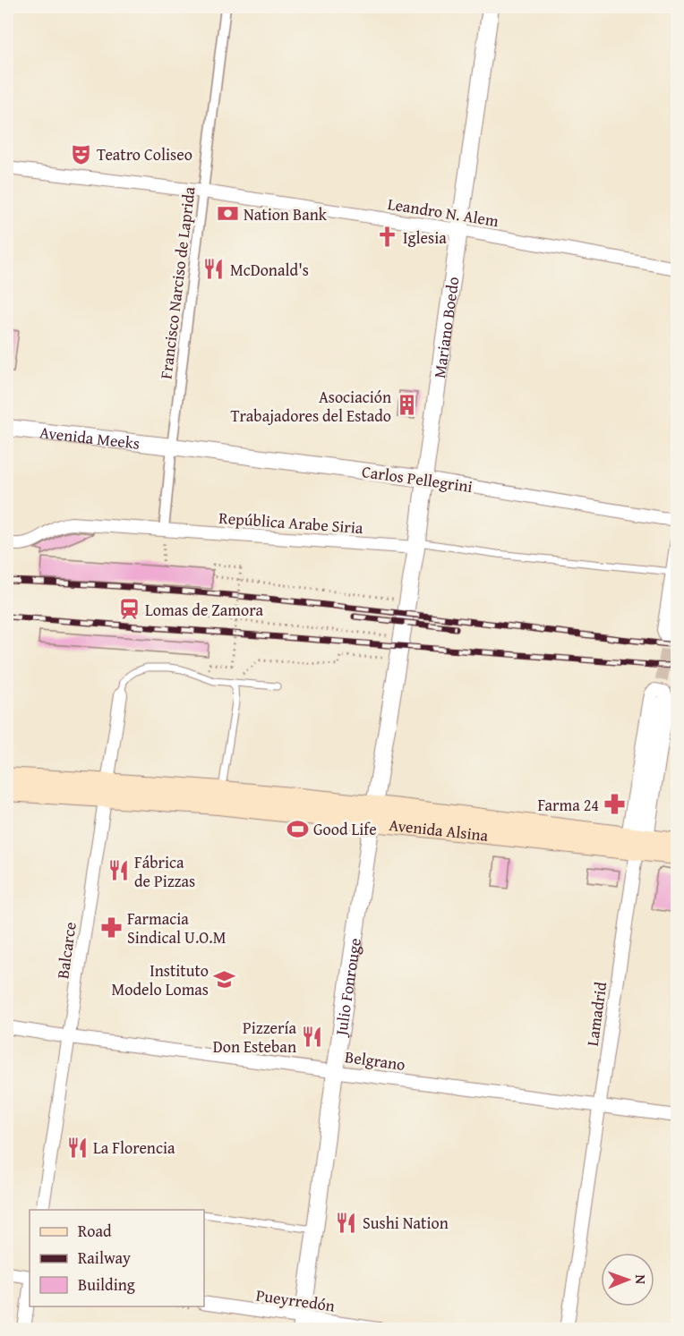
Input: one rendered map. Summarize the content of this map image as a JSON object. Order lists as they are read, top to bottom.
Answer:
{
  "streets": {
    "main road": ["Avenida Alsina"],
    "street": [
      "Leandro N. Alem",
      "Francisco Narciso de Laprida",
      "Mariano Boedo",
      "Avenida Meeks",
      "Carlos Pellegrini",
      "República Arabe Siria",
      "Balcarce",
      "Julio Fonrouge",
      "Lamadrid",
      "Belgrano",
      "Pueyrredón"
    ]
  },
  "crossings": [
    ["Leandro N. Alem", "Francisco Narciso de Laprida"],
    ["Leandro N. Alem", "Mariano Boedo"],
    ["Francisco Narciso de Laprida", "Avenida Meeks"],
    ["Francisco Narciso de Laprida", "Carlos Pellegrini"],
    ["Francisco Narciso de Laprida", "República Arabe Siria"],
    ["Mariano Boedo", "Carlos Pellegrini"],
    ["Mariano Boedo", "República Arabe Siria"],
    ["Mariano Boedo", "Julio Fonrouge"],
    ["Avenida Meeks", "Carlos Pellegrini"],
    ["Avenida Alsina", "Balcarce"],
    ["Avenida Alsina", "Julio Fonrouge"],
    ["Avenida Alsina", "Lamadrid"],
    ["Balcarce", "Belgrano"],
    ["Julio Fonrouge", "Belgrano"],
    ["Julio Fonrouge", "Pueyrredón"],
    ["Lamadrid", "Belgrano"]
  ],
  "places": {
    "theatre": ["Teatro Coliseo"],
    "bank": ["Nation Bank"],
    "church": ["Iglesia"],
    "restaurant": [
      "McDonald's",
      "Fábrica de Pizzas",
      "Pizzería Don Esteban",
      "La Florencia",
      "Sushi Nation"
    ],
    "building": ["Asociación Trabajadores del Estado"],
    "station": ["Lomas de Zamora"],
    "pharmacy": ["Farma 24", "Farmacia Sindical U.O.M"],
    "sports": ["Good Life"],
    "school or university": ["Instituto Modelo Lomas"]
  },
  "legend": ["Road", "Railway", "Building"],
  "north": "right"
}
